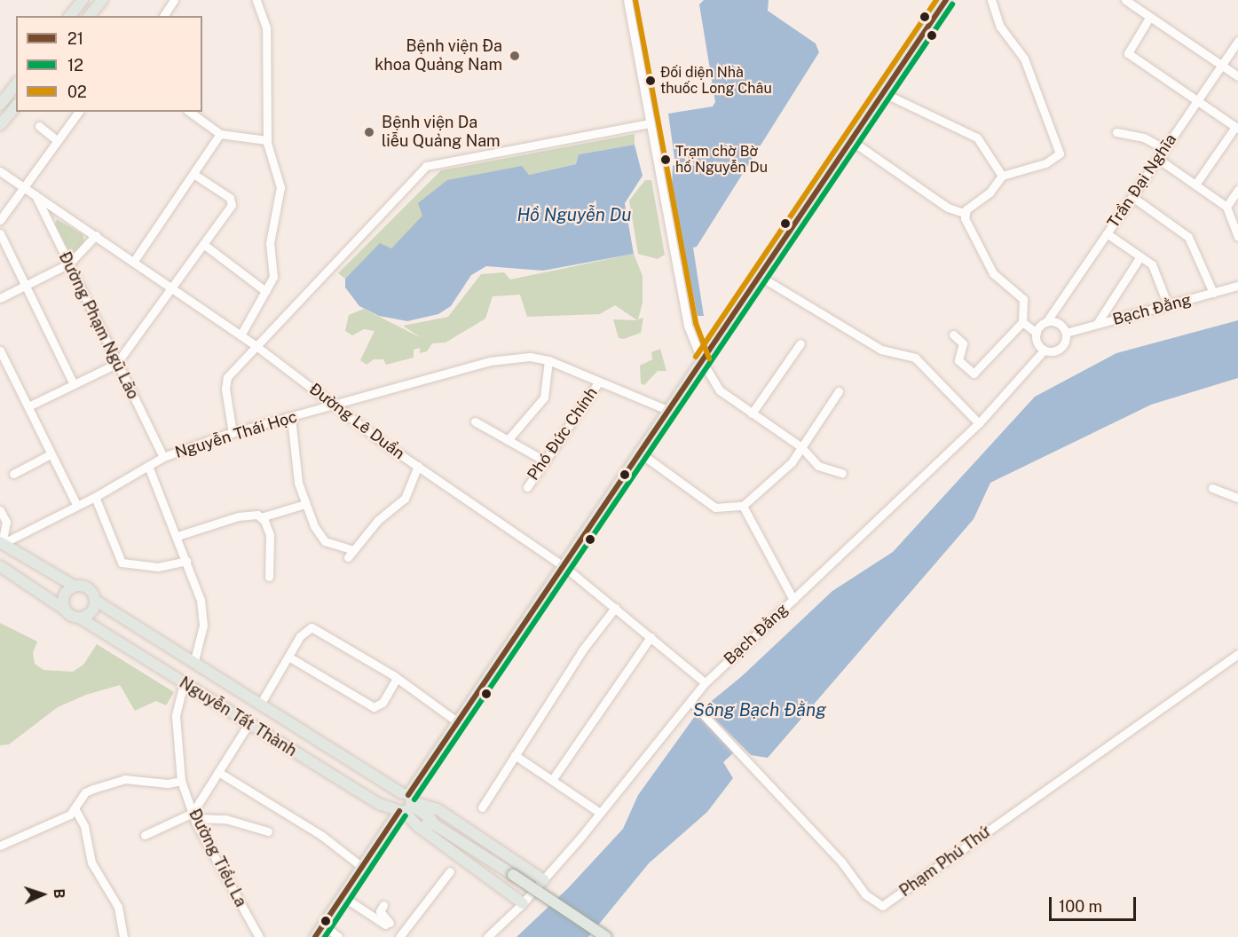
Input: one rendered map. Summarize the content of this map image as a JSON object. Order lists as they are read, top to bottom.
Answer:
{
  "streets": {
    "main road": ["Nguyễn Tất Thành"],
    "street": [
      "Trần Đại Nghĩa",
      "Bạch Đằng",
      "Đường Phạm Ngũ Lão",
      "Đường Lê Duẩn",
      "Phó Đức Chính",
      "Nguyễn Thái Học",
      "Đường Tiểu La",
      "Phạm Phú Thứ"
    ]
  },
  "crossings": [
    ["Trần Đại Nghĩa", "Bạch Đằng"],
    ["Bạch Đằng", "Đường Lê Duẩn"],
    ["Bạch Đằng", "Phạm Phú Thứ"],
    ["Đường Phạm Ngũ Lão", "Đường Lê Duẩn"],
    ["Đường Phạm Ngũ Lão", "Nguyễn Thái Học"],
    ["Đường Lê Duẩn", "Nguyễn Thái Học"],
    ["Phó Đức Chính", "Nguyễn Thái Học"],
    ["Nguyễn Tất Thành", "Đường Tiểu La"]
  ],
  "water": ["Hồ Nguyễn Du", "Sông Bạch Đằng"],
  "places": [
    "Bệnh viện Đa khoa Quảng Nam",
    "Đối diện Nhà thuốc Long Châu",
    "Bệnh viện Da liễu Quảng Nam",
    "Trạm chờ Bờ hồ Nguyễn Du"
  ],
  "lines": ["transit line 21", "transit line 02", "transit line 12"],
  "legend": ["21", "12", "02"],
  "scale_bar": "100 m",
  "north": "right"
}
